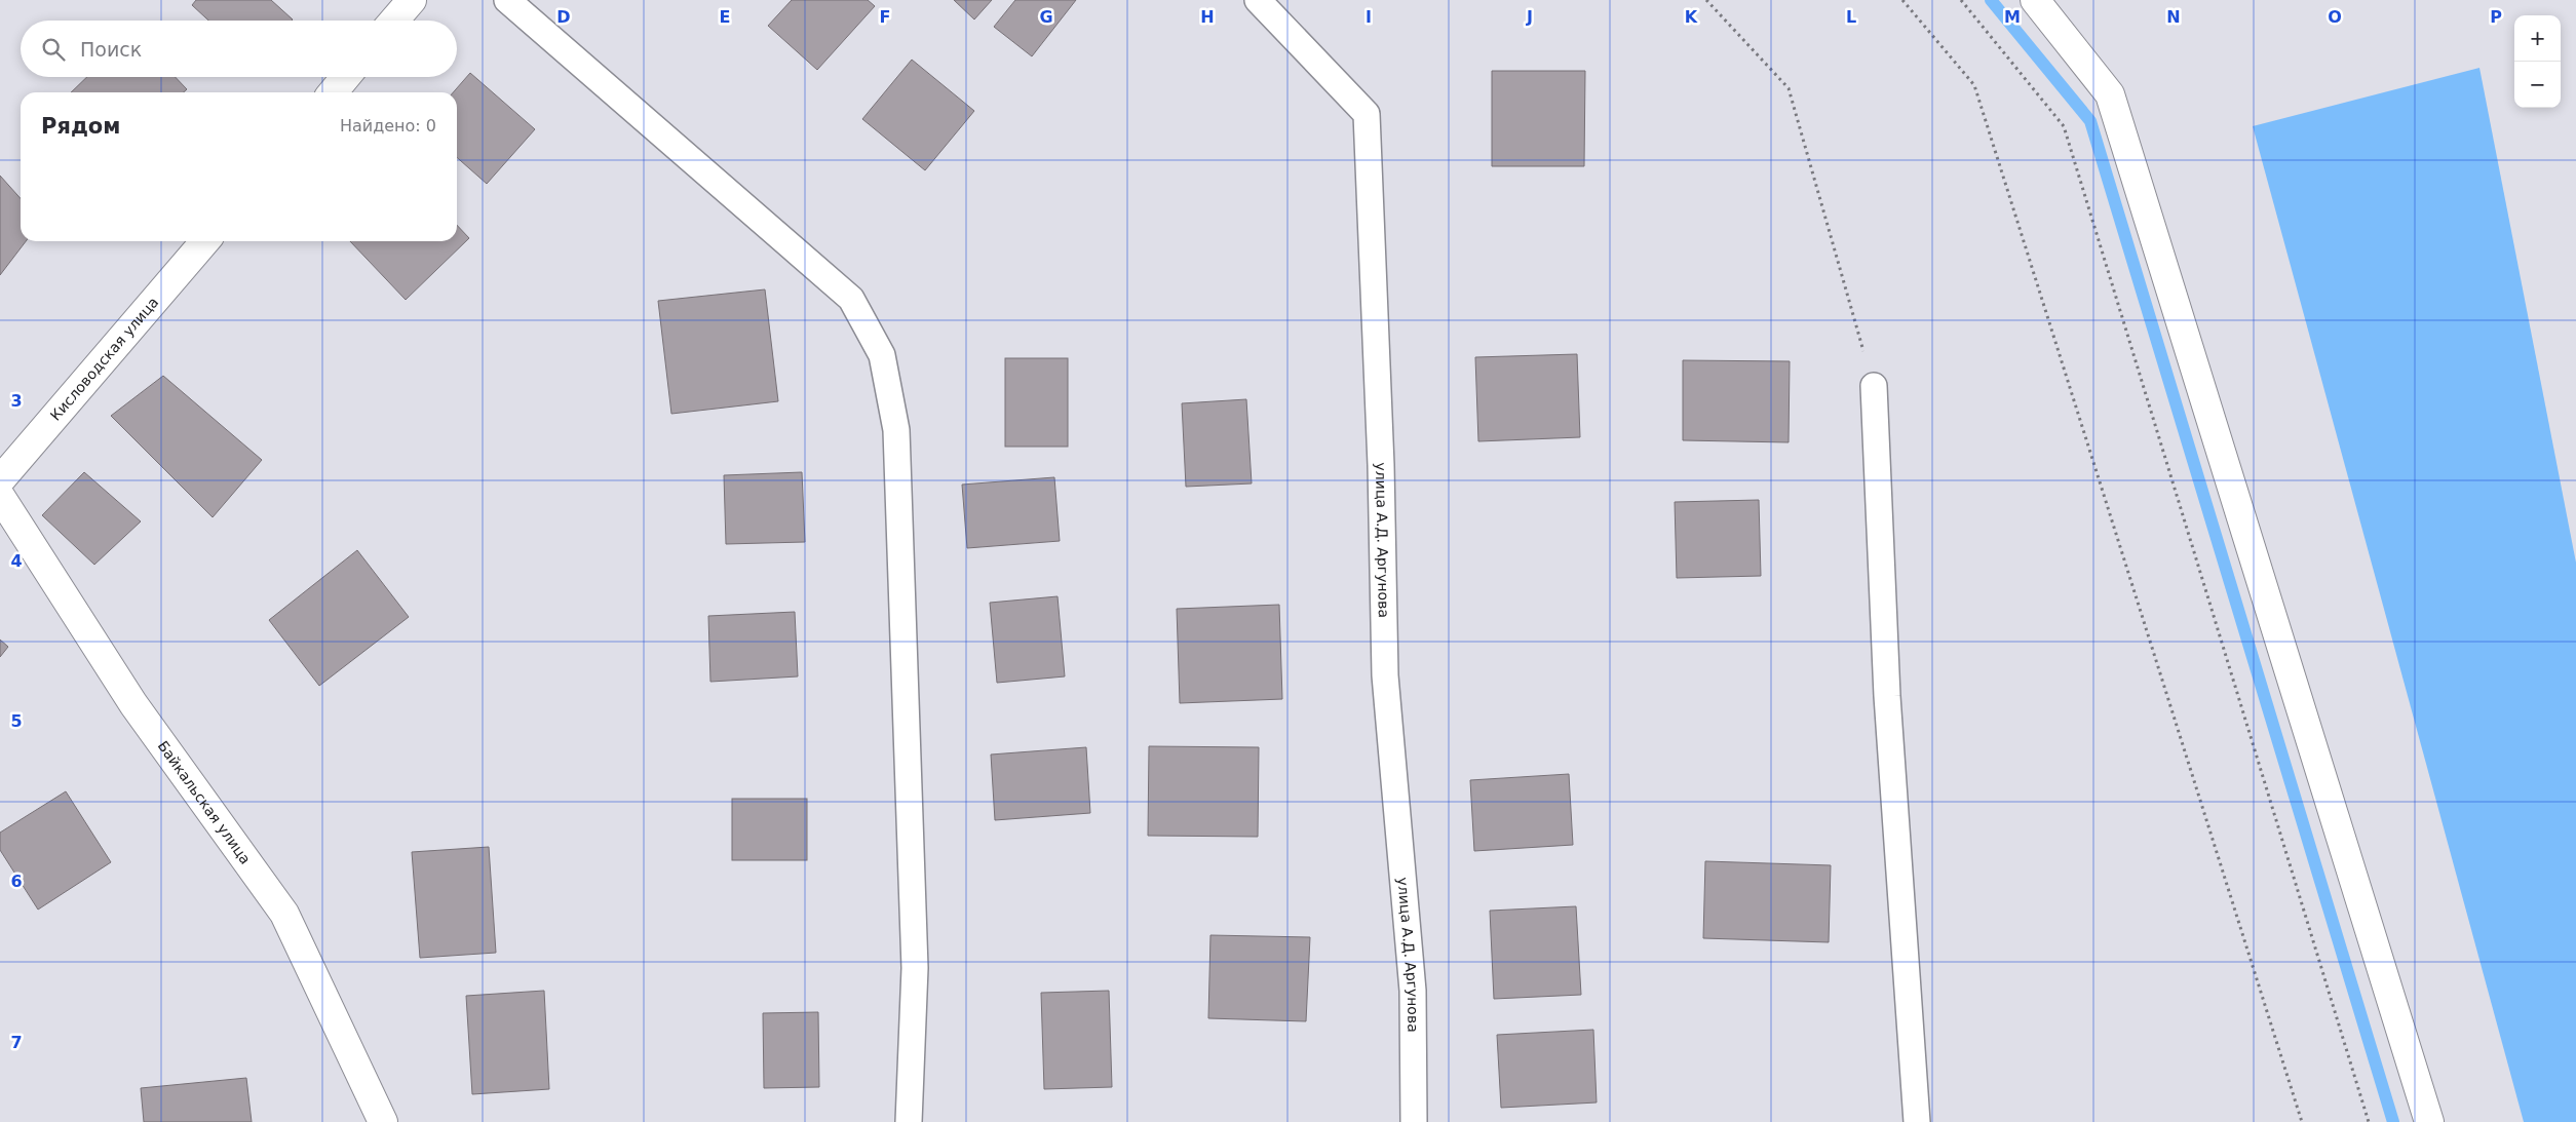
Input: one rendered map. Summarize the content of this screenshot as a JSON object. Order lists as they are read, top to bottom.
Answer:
{
  "streets": {
    "street": ["Кисловодская улица", "Байкальская улица"],
    "lane": ["улица А.Д. Аргунова"]
  },
  "page": {
    "map_buttons": ["+", "−"],
    "search": "Поиск",
    "heading": ["Рядом", "Найдено: 0"]
  },
  "grid": {
    "columns": [
      "D",
      "E",
      "F",
      "G",
      "H",
      "I",
      "J",
      "K",
      "L",
      "M",
      "N",
      "O",
      "P"
    ],
    "rows": [
      "3",
      "4",
      "5",
      "6",
      "7"
    ]
  }
}
